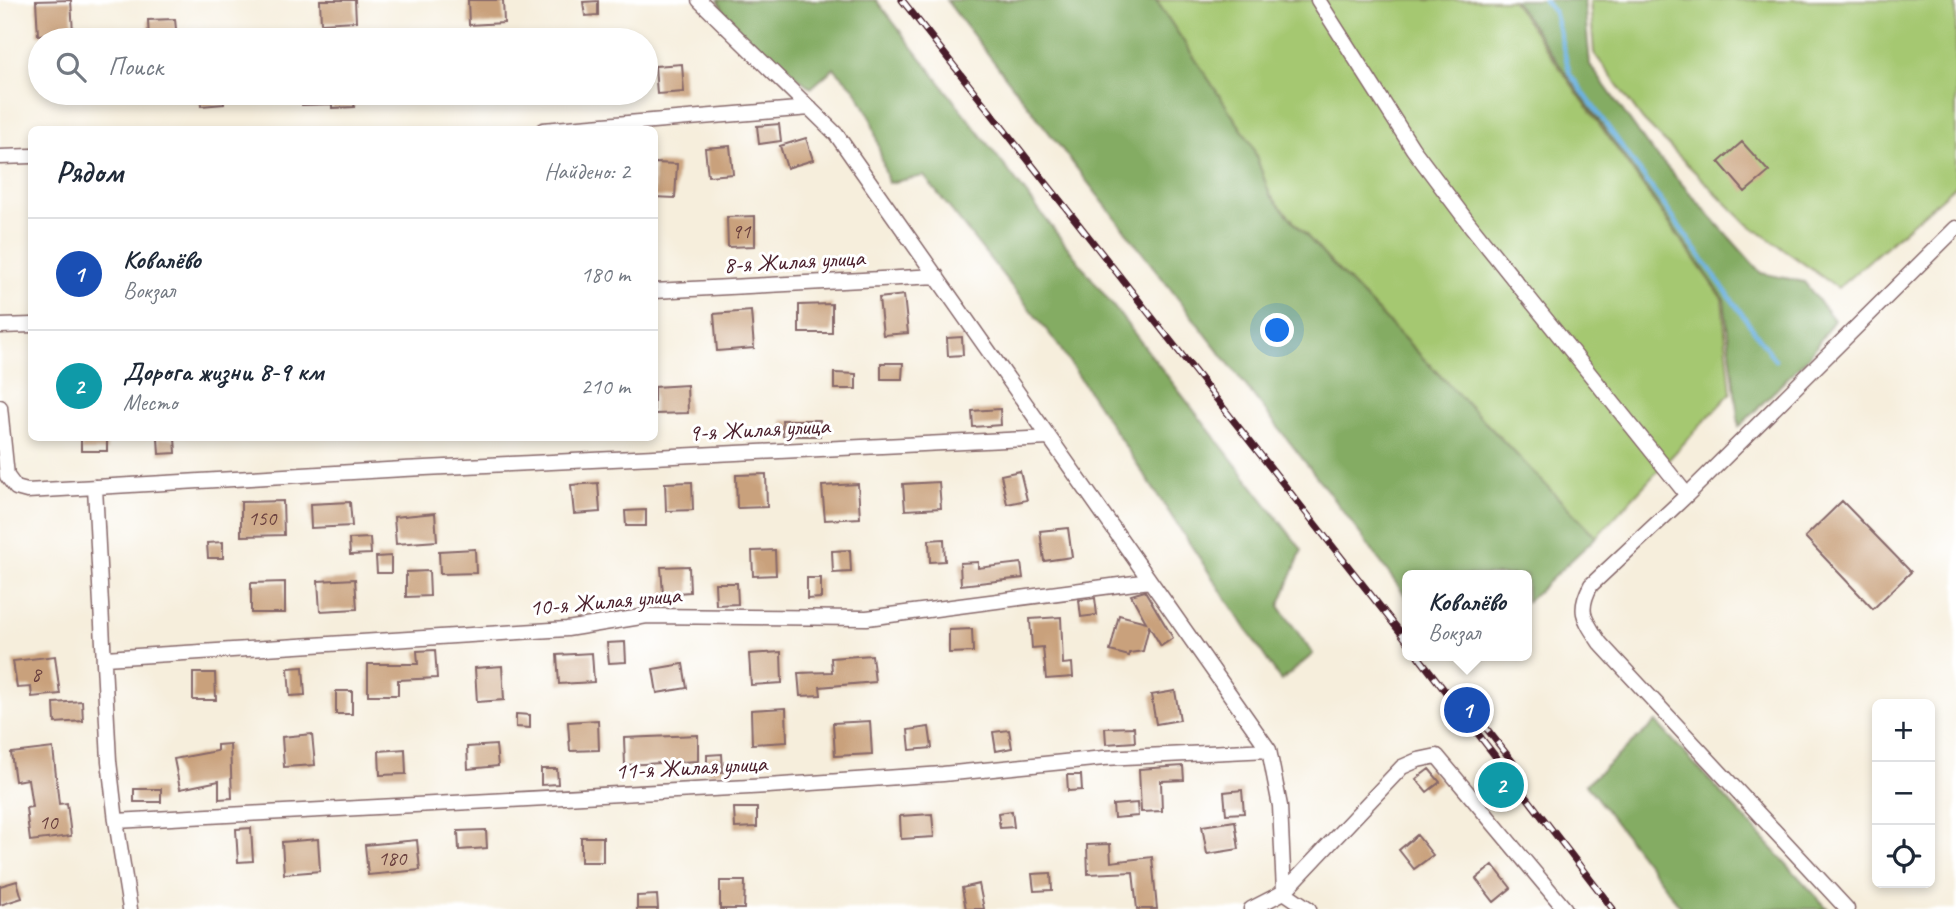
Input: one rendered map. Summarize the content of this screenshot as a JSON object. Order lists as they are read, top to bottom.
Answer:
{
  "streets": {
    "street": [
      "8-я Жилая улица",
      "9-я Жилая улица",
      "10-я Жилая улица",
      "11-я Жилая улица"
    ]
  },
  "house_numbers": [
    "91",
    "150",
    "8",
    "10",
    "180"
  ],
  "page": {
    "search": "Поиск",
    "heading": ["Рядом", "Найдено: 2"],
    "list": [
      {
        "mark": "1",
        "name": "Ковалёво",
        "note": "Вокзал",
        "value": "180 m"
      },
      {
        "mark": "2",
        "name": "Дорога жизни 8-9 км",
        "note": "Место",
        "value": "210 m"
      }
    ],
    "popup": ["Ковалёво", "Вокзал"],
    "pins": ["1", "2"],
    "map_buttons": ["+", "−"]
  }
}
